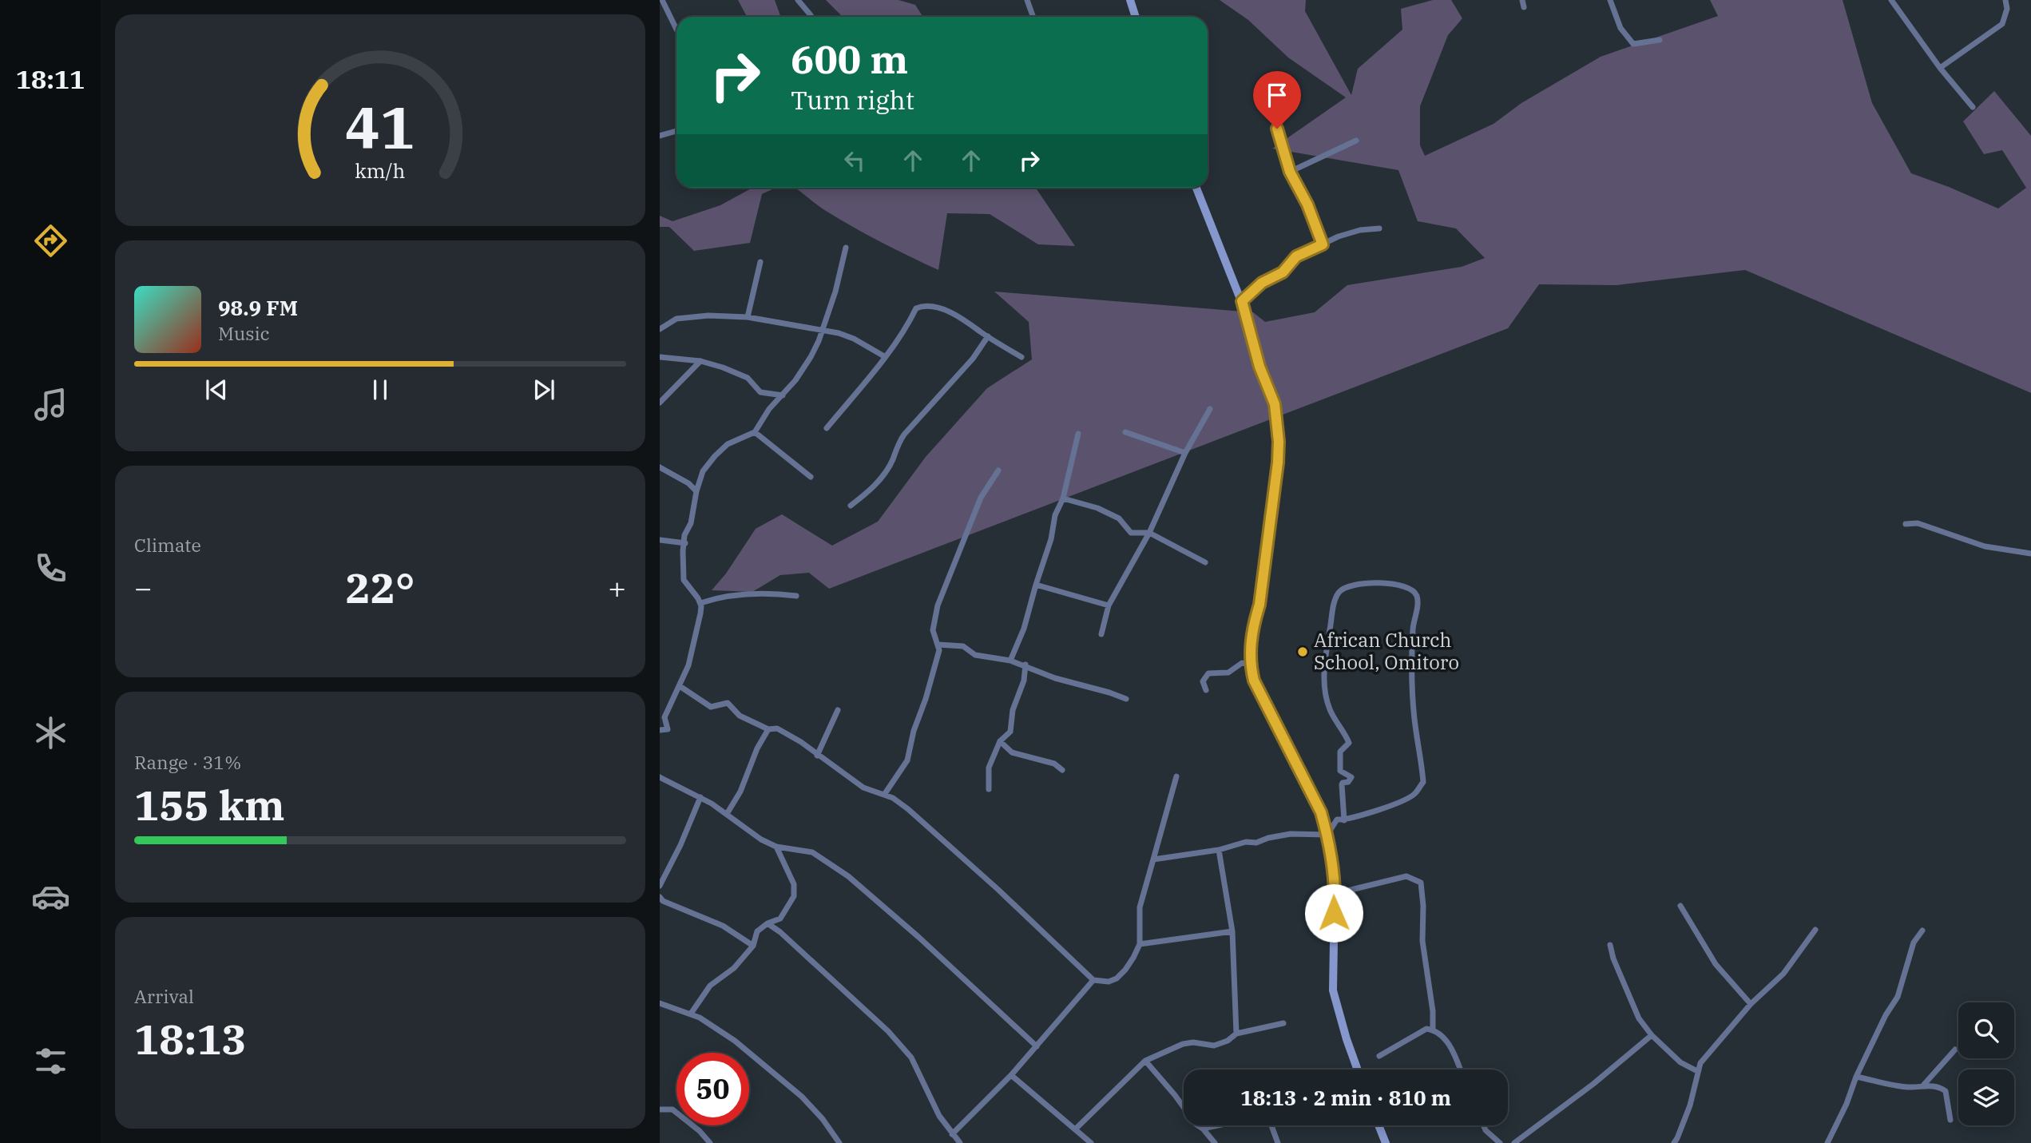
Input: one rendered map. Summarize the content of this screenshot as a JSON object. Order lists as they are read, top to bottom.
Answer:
{
  "places": ["African Church School, Omitoro"],
  "page": {
    "tabs": "18:11",
    "turn": ["600 m", "Turn right"],
    "song": ["98.9 FM", "Music"],
    "tile": [
      "Climate",
      ["Range · 31%", "155 km"],
      ["Arrival", "18:13"]
    ],
    "heat": ["−", "22°", "+"],
    "limit": "50",
    "trip": "18:13 · 2 min · 810 m",
    "gauge": ["41", "km/h"]
  }
}
